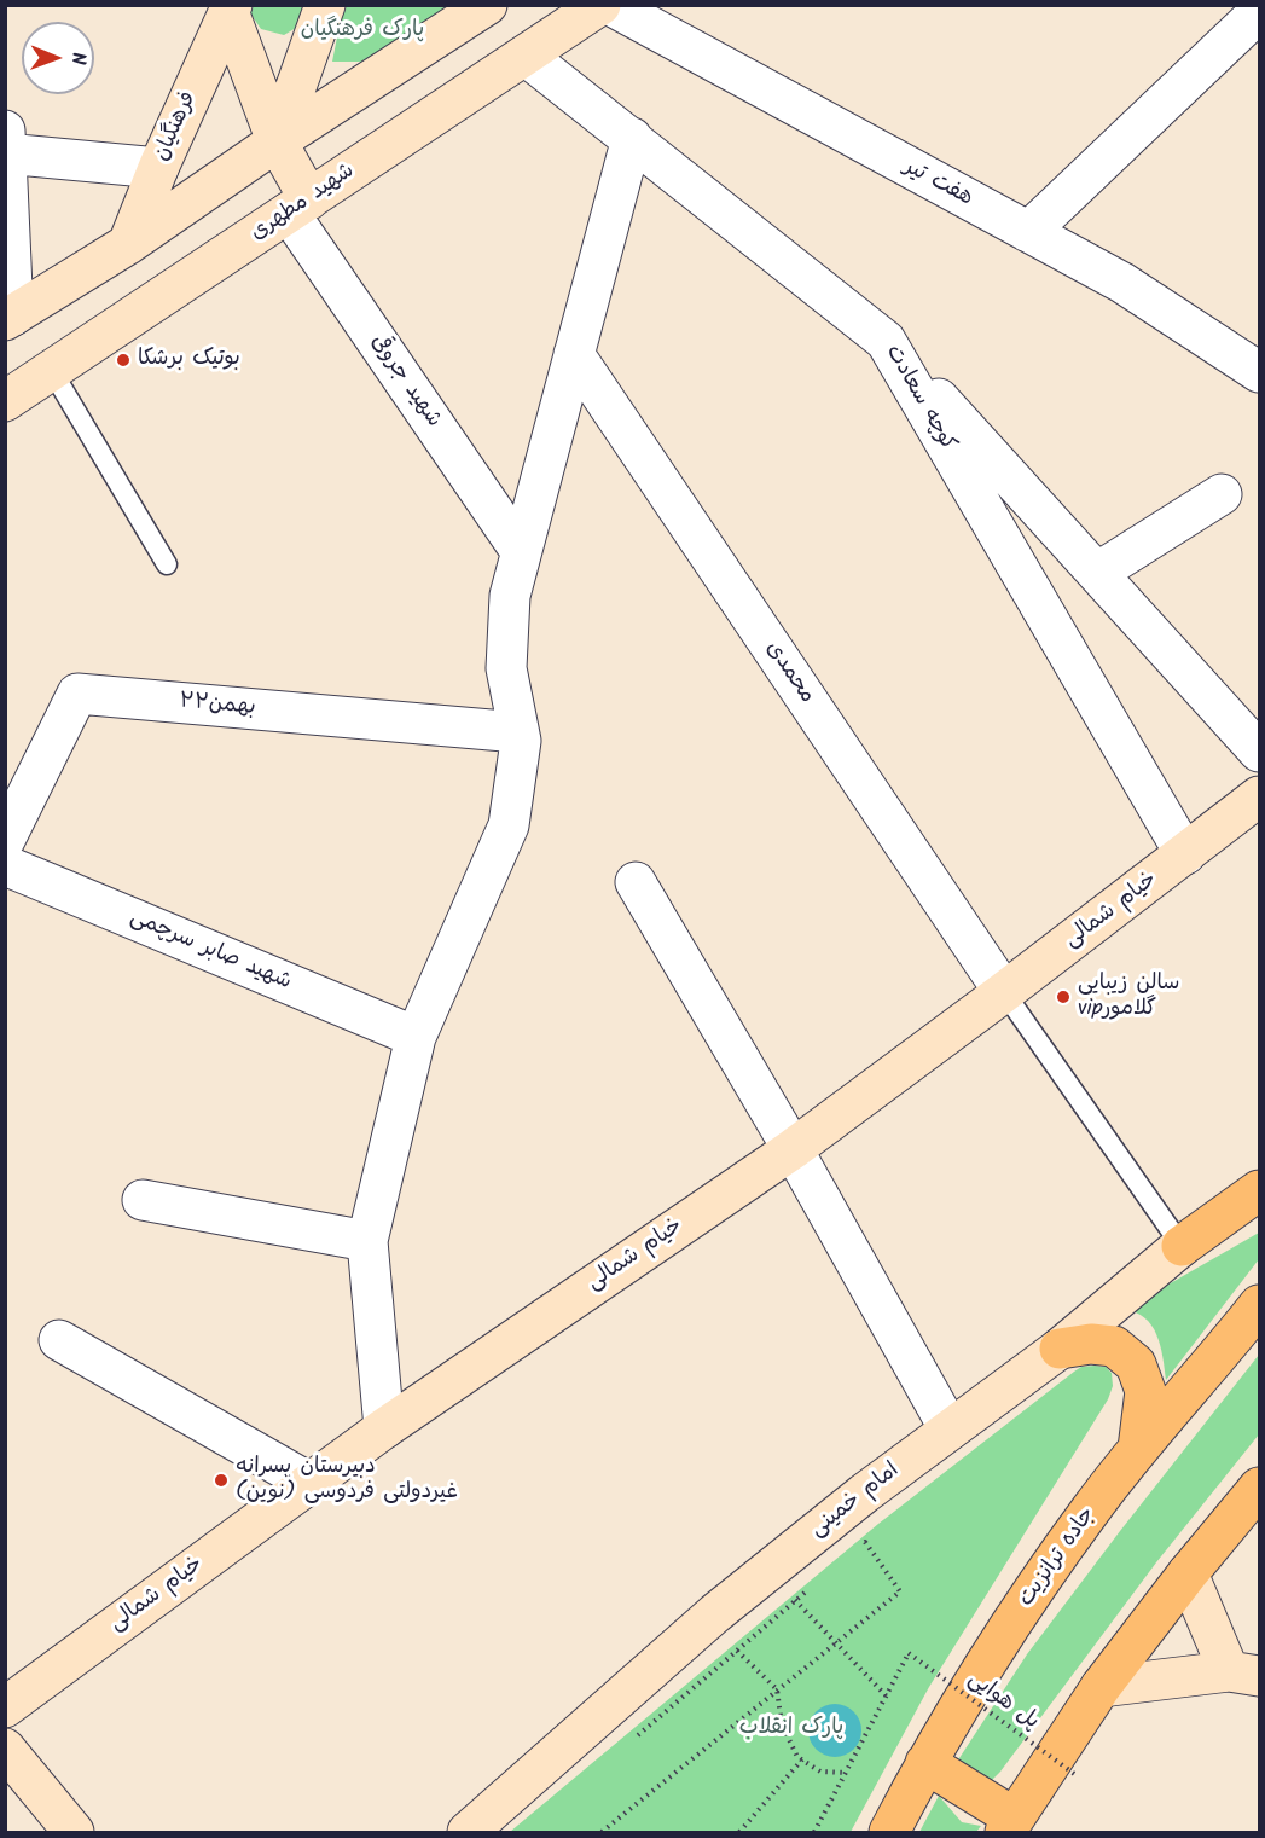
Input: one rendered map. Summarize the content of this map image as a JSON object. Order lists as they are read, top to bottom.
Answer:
{
  "streets": {
    "main road": [
      "فرهنگیان",
      "شهید مطهری",
      "خیام شمالی",
      "امام خمینی",
      "جاده ترانزیت"
    ],
    "street": [
      "هفت تير",
      "شهید جروقی",
      "کوچه سعادت",
      "محمدی",
      "۲۲بهمن",
      "شهید صابر سرچمی"
    ],
    "path": ["پل هوایی"]
  },
  "crossings": [
    ["شهید مطهری", "شهید جروقی"],
    ["شهید مطهری", "کوچه سعادت"],
    ["کوچه سعادت", "خیام شمالی"],
    ["محمدی", "خیام شمالی"]
  ],
  "parks": ["پارک فرهنگیان", "پارک انقلاب"],
  "places": ["بوتیک برشکا", "سالن زیبایی vipگلامور", "دبیرستان پسرانه غیردولتی فردوسی (نوین)"],
  "north": "right"
}
